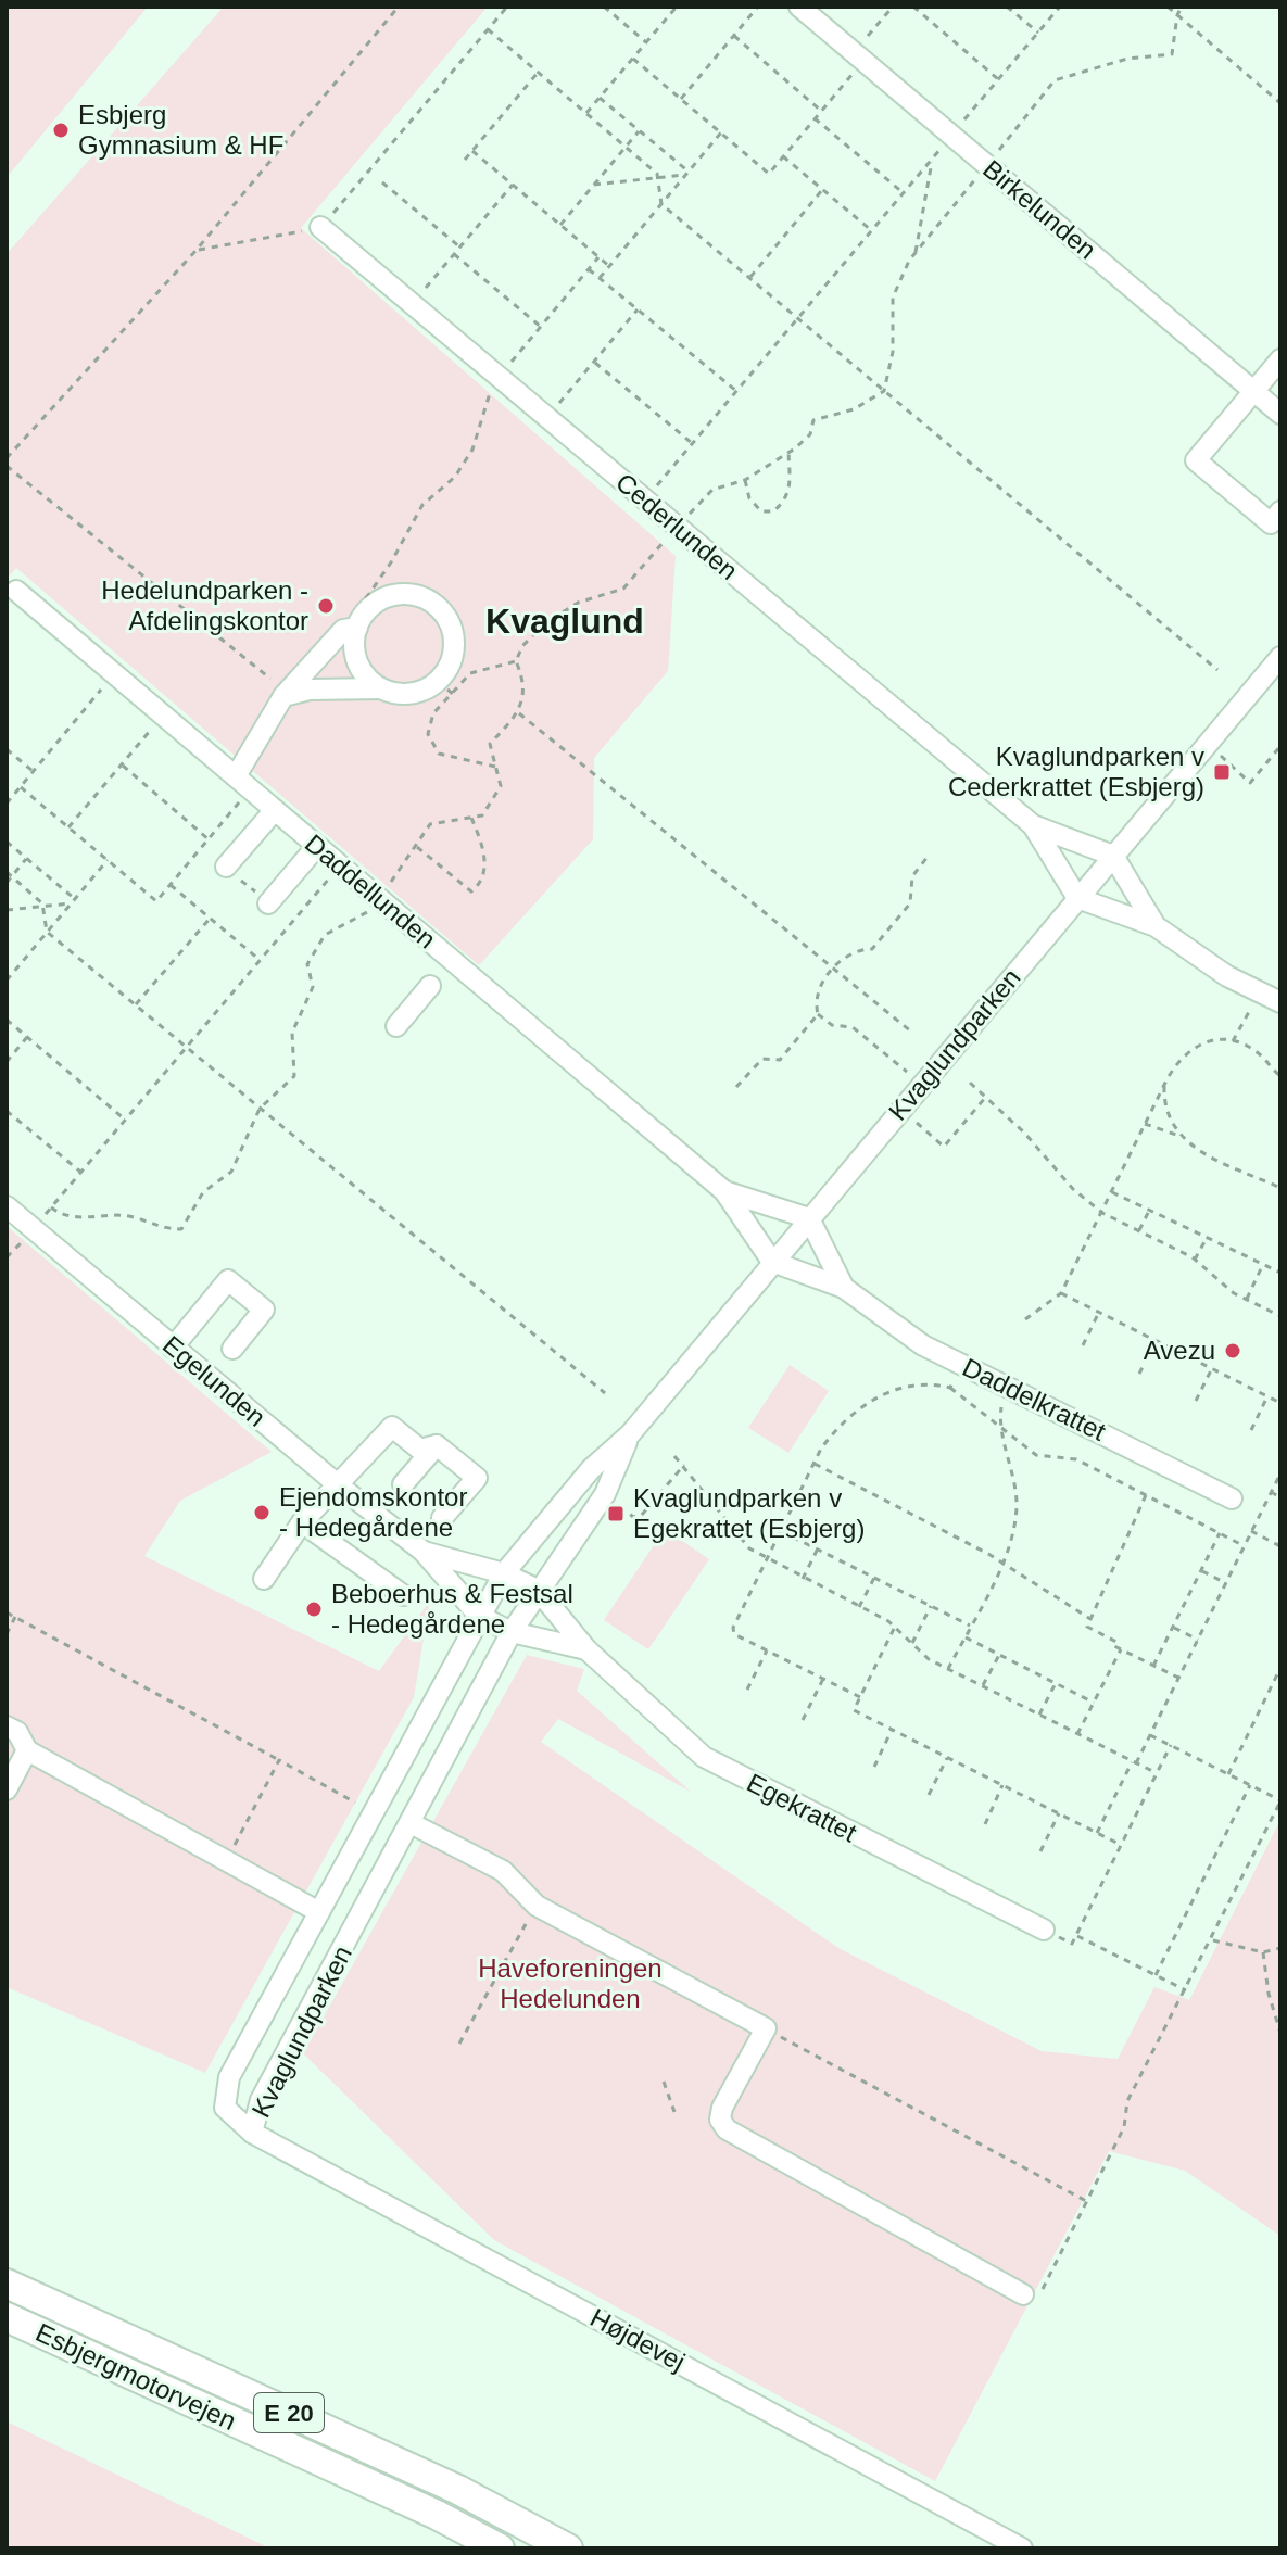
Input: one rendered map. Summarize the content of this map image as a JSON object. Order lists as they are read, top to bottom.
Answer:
{
  "streets": {
    "highway": ["Esbjergmotorvejen", "E 20"],
    "street": [
      "Birkelunden",
      "Cederlunden",
      "Daddellunden",
      "Kvaglundparken",
      "Egelunden",
      "Daddelkrattet",
      "Egekrattet",
      "Højdevej"
    ]
  },
  "crossings": [
    ["Cederlunden", "Kvaglundparken"],
    ["Daddellunden", "Kvaglundparken"],
    ["Daddellunden", "Daddelkrattet"],
    ["Kvaglundparken", "Egelunden"],
    ["Kvaglundparken", "Daddelkrattet"],
    ["Kvaglundparken", "Egekrattet"],
    ["Kvaglundparken", "Højdevej"],
    ["Egelunden", "Egekrattet"]
  ],
  "districts": ["Kvaglund"],
  "parks": ["Haveforeningen Hedelunden"],
  "places": {
    "other": [
      "Esbjerg Gymnasium & HF",
      "Hedelundparken - Afdelingskontor",
      "Avezu",
      "Ejendomskontor - Hedegårdene",
      "Beboerhus & Festsal - Hedegårdene"
    ],
    "transit": ["Kvaglundparken v Cederkrattet (Esbjerg)", "Kvaglundparken v Egekrattet (Esbjerg)"]
  }
}
